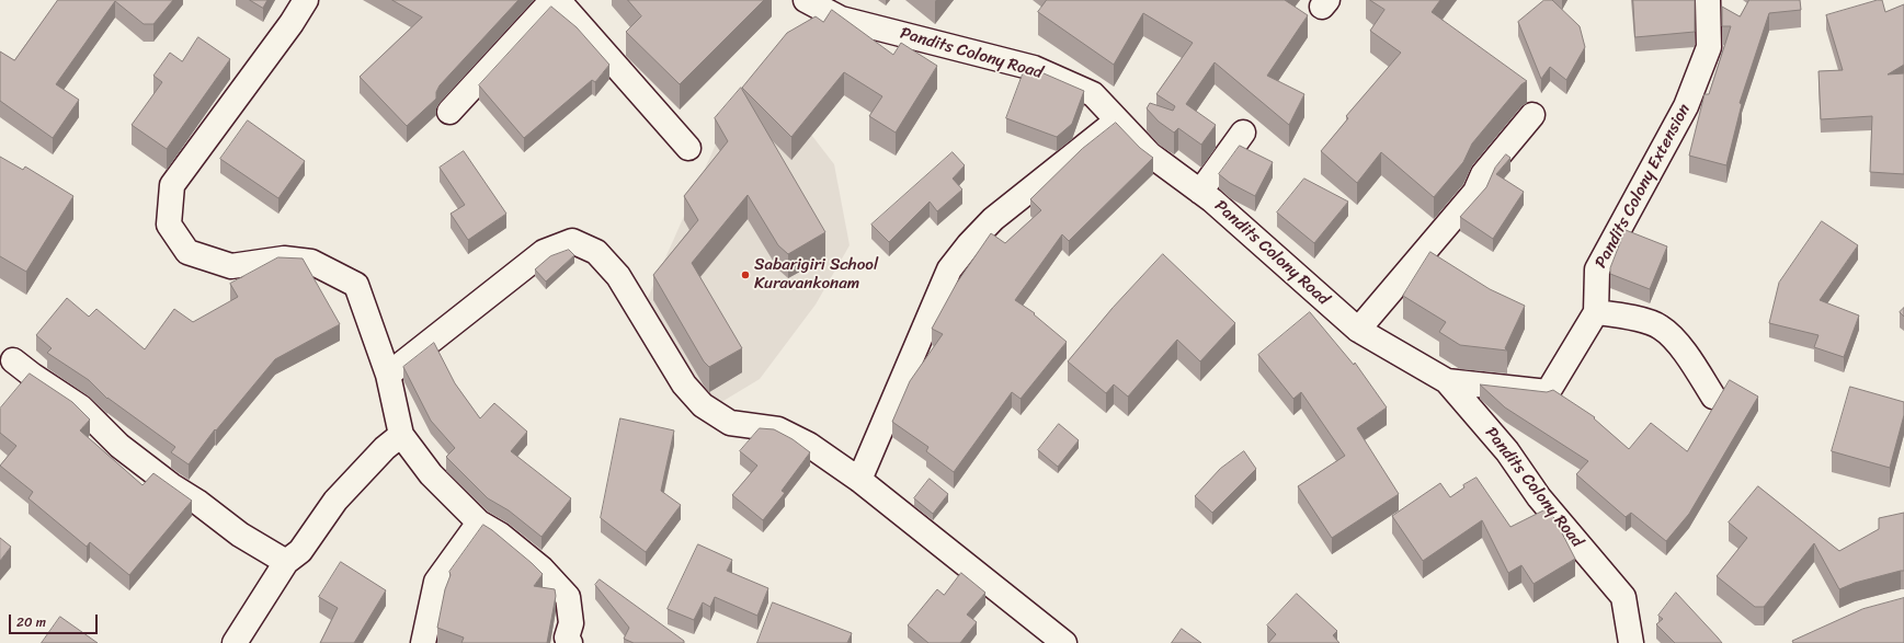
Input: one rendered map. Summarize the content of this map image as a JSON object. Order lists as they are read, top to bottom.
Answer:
{
  "streets": {
    "street": ["Pandits Colony Road", "Pandits Colony Extension"]
  },
  "crossings": [
    ["Pandits Colony Road", "Pandits Colony Extension"]
  ],
  "places": ["Sabarigiri School Kuravankonam"],
  "scale_bar": "20 m"
}
